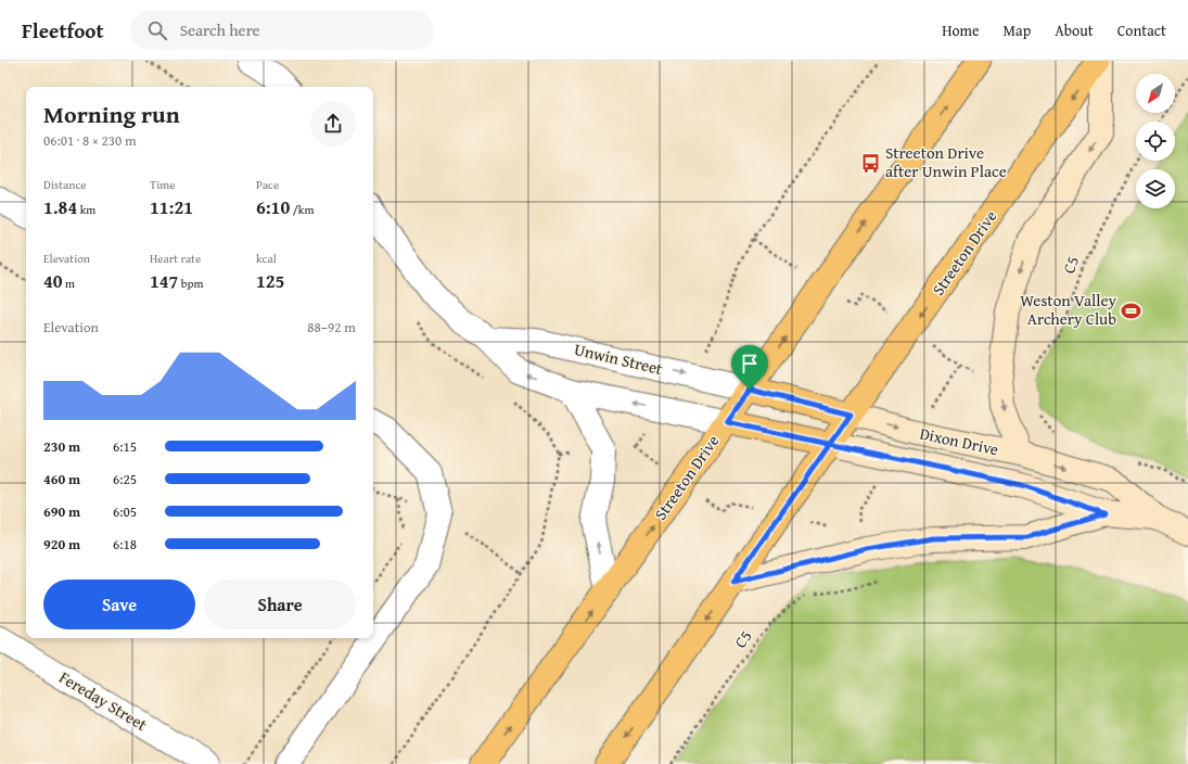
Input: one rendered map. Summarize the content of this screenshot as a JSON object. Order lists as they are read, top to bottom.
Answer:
{
  "streets": {
    "main road": ["Streeton Drive", "Dixon Drive"],
    "street": ["Unwin Street", "Fereday Street"],
    "path": ["C5"]
  },
  "crossings": [
    ["Streeton Drive", "Unwin Street"],
    ["Streeton Drive", "Dixon Drive"],
    ["Unwin Street", "Dixon Drive"]
  ],
  "places": {
    "bus stop": ["Streeton Drive after Unwin Place"],
    "sports": ["Weston Valley Archery Club"]
  },
  "north": "bottom left",
  "page": {
    "header": "Fleetfoot",
    "search": "Search here",
    "nav": [
      "Home",
      "Map",
      "About",
      "Contact"
    ],
    "heading": ["Morning run", "06:01 · 8 × 230 m"],
    "stats": [
      ["Distance", "1.84 km"],
      ["Time", "11:21"],
      ["Pace", "6:10 /km"],
      ["Elevation", "40 m"],
      ["Heart rate", "147 bpm"],
      ["kcal", "125"]
    ],
    "chart": ["Elevation", "88–92 m"],
    "list": [
      {
        "name": "230 m",
        "note": "6:15"
      },
      {
        "name": "460 m",
        "note": "6:25"
      },
      {
        "name": "690 m",
        "note": "6:05"
      },
      {
        "name": "920 m",
        "note": "6:18"
      }
    ],
    "buttons": ["Save", "Share"]
  }
}
